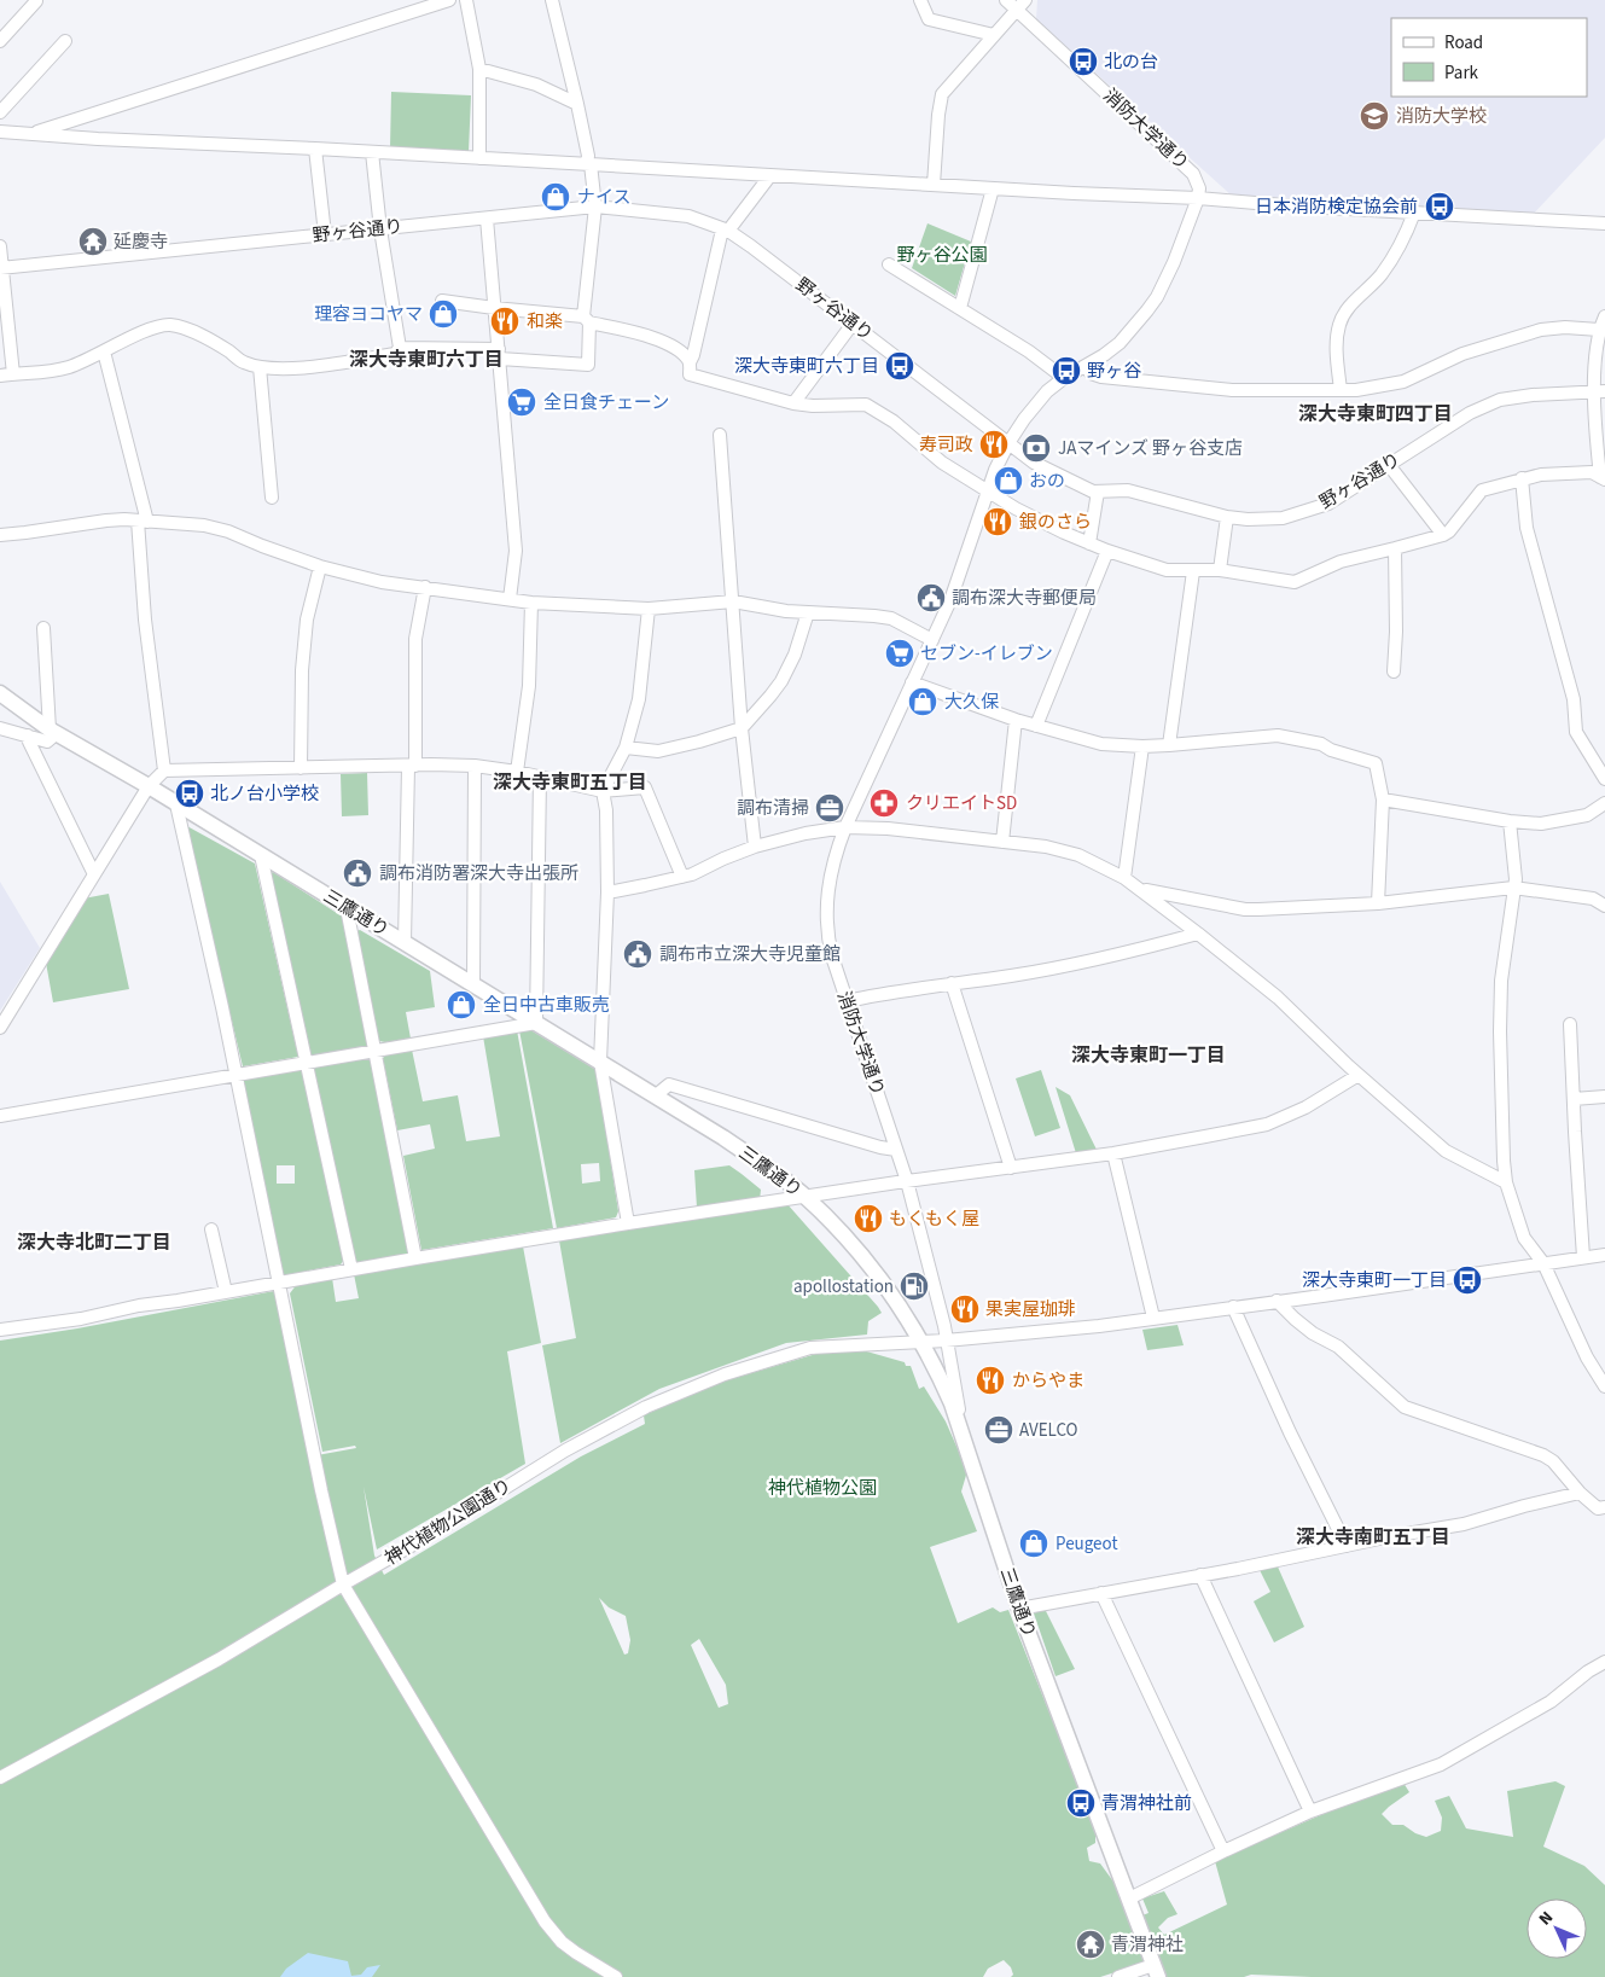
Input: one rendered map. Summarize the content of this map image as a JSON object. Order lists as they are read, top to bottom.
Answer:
{
  "streets": {
    "main road": ["三鷹通り"],
    "street": ["消防大学通り", "野ヶ谷通り", "神代植物公園通り"]
  },
  "crossings": [
    ["消防大学通り", "野ヶ谷通り"],
    ["消防大学通り", "三鷹通り"],
    ["消防大学通り", "神代植物公園通り"],
    ["三鷹通り", "神代植物公園通り"]
  ],
  "districts": [
    "深大寺東町六丁目",
    "深大寺東町四丁目",
    "深大寺東町五丁目",
    "深大寺東町一丁目",
    "深大寺北町二丁目",
    "深大寺南町五丁目"
  ],
  "parks": ["野ヶ谷公園", "神代植物公園"],
  "places": {
    "bus stop": [
      "北の台",
      "日本消防検定協会前",
      "深大寺東町六丁目",
      "野ヶ谷",
      "北ノ台小学校",
      "深大寺東町一丁目",
      "青渭神社前"
    ],
    "school or university": ["消防大学校"],
    "shop": [
      "ナイス",
      "理容ヨコヤマ",
      "おの",
      "大久保",
      "全日中古車販売",
      "Peugeot"
    ],
    "temple": ["延慶寺", "青渭神社"],
    "restaurant": [
      "和楽",
      "寿司政",
      "銀のさら",
      "もくもく屋",
      "果実屋珈琲",
      "からやま"
    ],
    "supermarket": ["全日食チェーン", "セブン-イレブン"],
    "bank": ["JAマインズ 野ヶ谷支店"],
    "public building": ["調布深大寺郵便局", "調布消防署深大寺出張所", "調布市立深大寺児童館"],
    "pharmacy": ["クリエイトSD"],
    "office": ["調布清掃", "AVELCO"],
    "fuel station": ["apollostation"]
  },
  "legend": ["Road", "Park"],
  "north": "top left"
}
